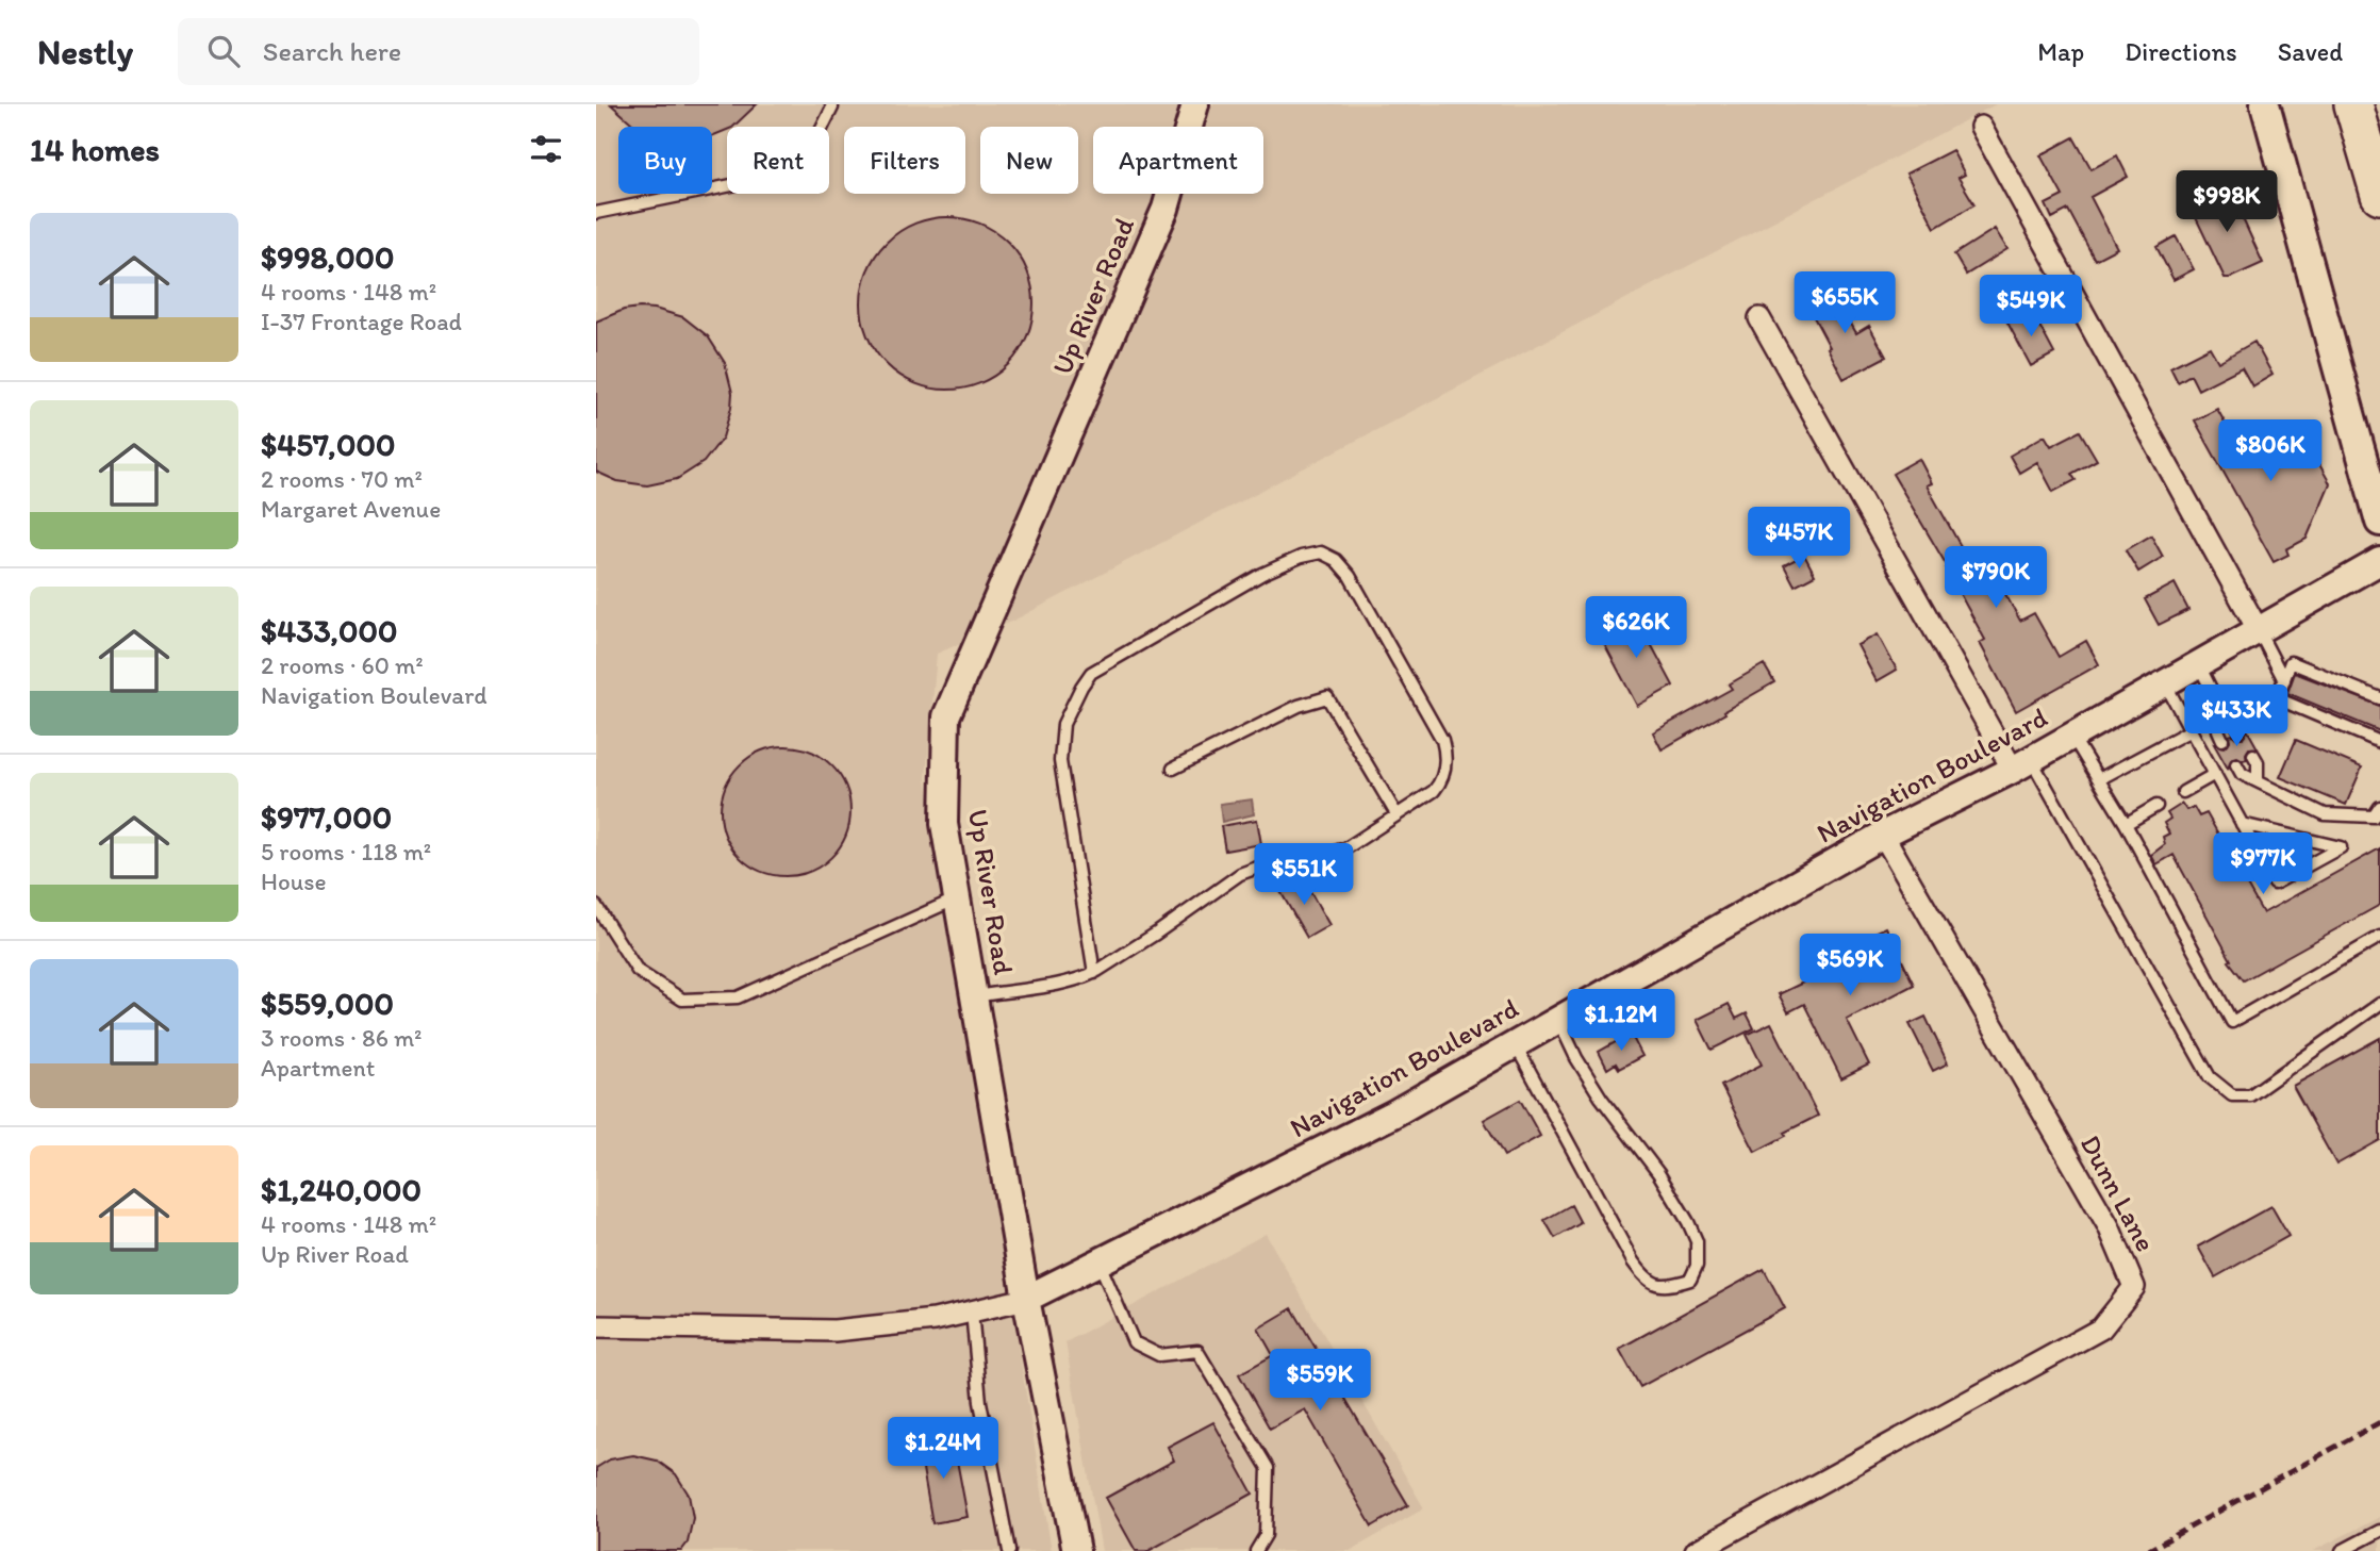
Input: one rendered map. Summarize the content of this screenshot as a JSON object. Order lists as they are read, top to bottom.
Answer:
{
  "streets": {
    "street": ["Up River Road", "Navigation Boulevard", "Dunn Lane"]
  },
  "crossings": [
    ["Up River Road", "Navigation Boulevard"],
    ["Navigation Boulevard", "Dunn Lane"]
  ],
  "page": {
    "header": "Nestly",
    "search": "Search here",
    "nav": ["Map", "Directions", "Saved"],
    "heading": "14 homes",
    "chip": [
      "Buy",
      "Rent",
      "Filters",
      "New",
      "Apartment"
    ],
    "price": [
      "$998K",
      "$655K",
      "$549K",
      "$806K",
      "$457K",
      "$790K",
      "$626K",
      "$433K",
      "$977K",
      "$551K",
      "$569K",
      "$1.12M",
      "$559K",
      "$1.24M"
    ],
    "list": [
      {
        "name": "$998,000",
        "note": "4 rooms · 148 m² · I-37 Frontage Road"
      },
      {
        "name": "$457,000",
        "note": "2 rooms · 70 m² · Margaret Avenue"
      },
      {
        "name": "$433,000",
        "note": "2 rooms · 60 m² · Navigation Boulevard"
      },
      {
        "name": "$977,000",
        "note": "5 rooms · 118 m² · House"
      },
      {
        "name": "$559,000",
        "note": "3 rooms · 86 m² · Apartment"
      },
      {
        "name": "$1,240,000",
        "note": "4 rooms · 148 m² · Up River Road"
      }
    ]
  }
}
